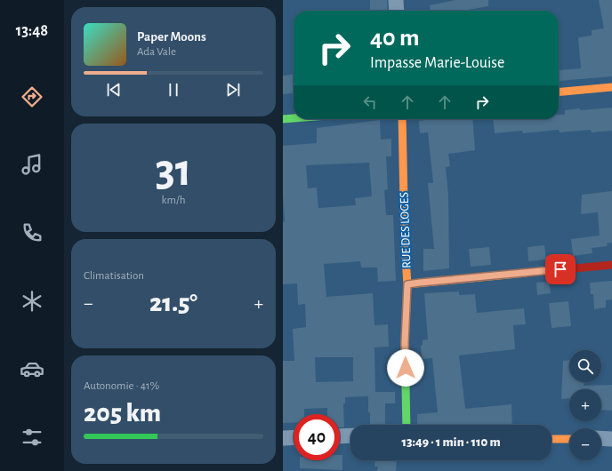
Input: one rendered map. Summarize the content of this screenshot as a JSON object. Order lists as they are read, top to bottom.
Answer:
{
  "streets": {
    "street": ["RUE DES LOGES"]
  },
  "page": {
    "tabs": "13:48",
    "turn": ["40 m", "Impasse Marie-Louise"],
    "song": ["Paper Moons", "Ada Vale"],
    "tile": [
      ["31", "km/h"],
      "Climatisation",
      ["Autonomie · 41%", "205 km"]
    ],
    "heat": ["−", "21.5°", "+"],
    "map_buttons": ["+", "−"],
    "limit": "40",
    "trip": "13:49 · 1 min · 110 m"
  }
}
